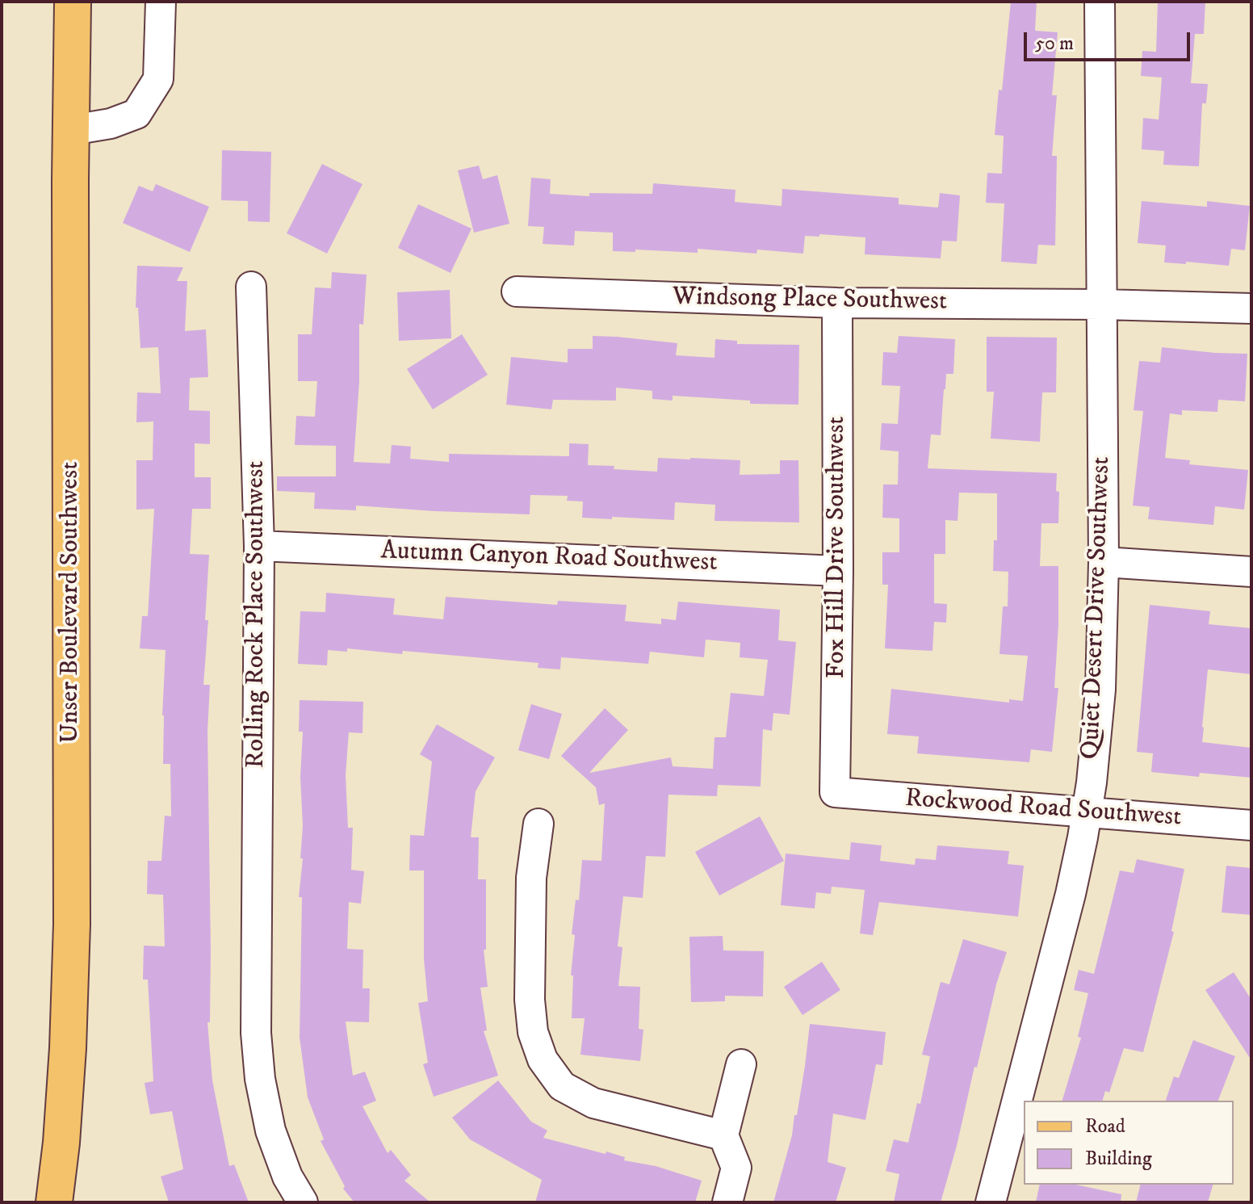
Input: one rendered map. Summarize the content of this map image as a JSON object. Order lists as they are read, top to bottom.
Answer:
{
  "streets": {
    "main road": ["Unser Boulevard Southwest"],
    "street": [
      "Windsong Place Southwest",
      "Fox Hill Drive Southwest",
      "Autumn Canyon Road Southwest",
      "Quiet Desert Drive Southwest",
      "Rolling Rock Place Southwest",
      "Rockwood Road Southwest"
    ]
  },
  "crossings": [
    ["Windsong Place Southwest", "Fox Hill Drive Southwest"],
    ["Windsong Place Southwest", "Quiet Desert Drive Southwest"],
    ["Fox Hill Drive Southwest", "Autumn Canyon Road Southwest"],
    ["Fox Hill Drive Southwest", "Rockwood Road Southwest"],
    ["Autumn Canyon Road Southwest", "Rolling Rock Place Southwest"],
    ["Quiet Desert Drive Southwest", "Rockwood Road Southwest"]
  ],
  "legend": ["Road", "Building"],
  "scale_bar": "50 m"
}
